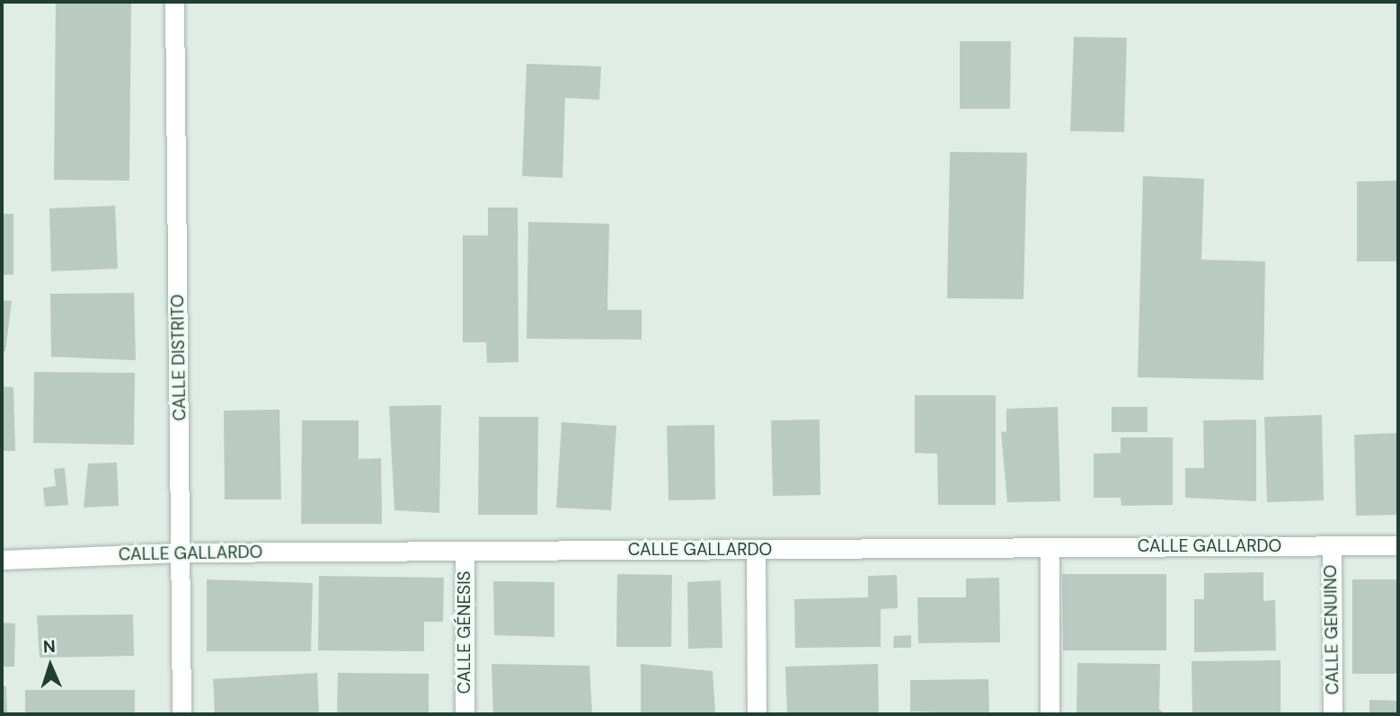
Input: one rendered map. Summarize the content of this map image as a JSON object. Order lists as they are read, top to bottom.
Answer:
{
  "streets": {
    "street": [
      "CALLE DISTRITO",
      "CALLE GALLARDO",
      "CALLE GENUINO",
      "CALLE GÉNESIS"
    ]
  },
  "crossings": [
    ["CALLE DISTRITO", "CALLE GALLARDO"],
    ["CALLE GALLARDO", "CALLE GENUINO"],
    ["CALLE GALLARDO", "CALLE GÉNESIS"]
  ],
  "north": "top"
}
